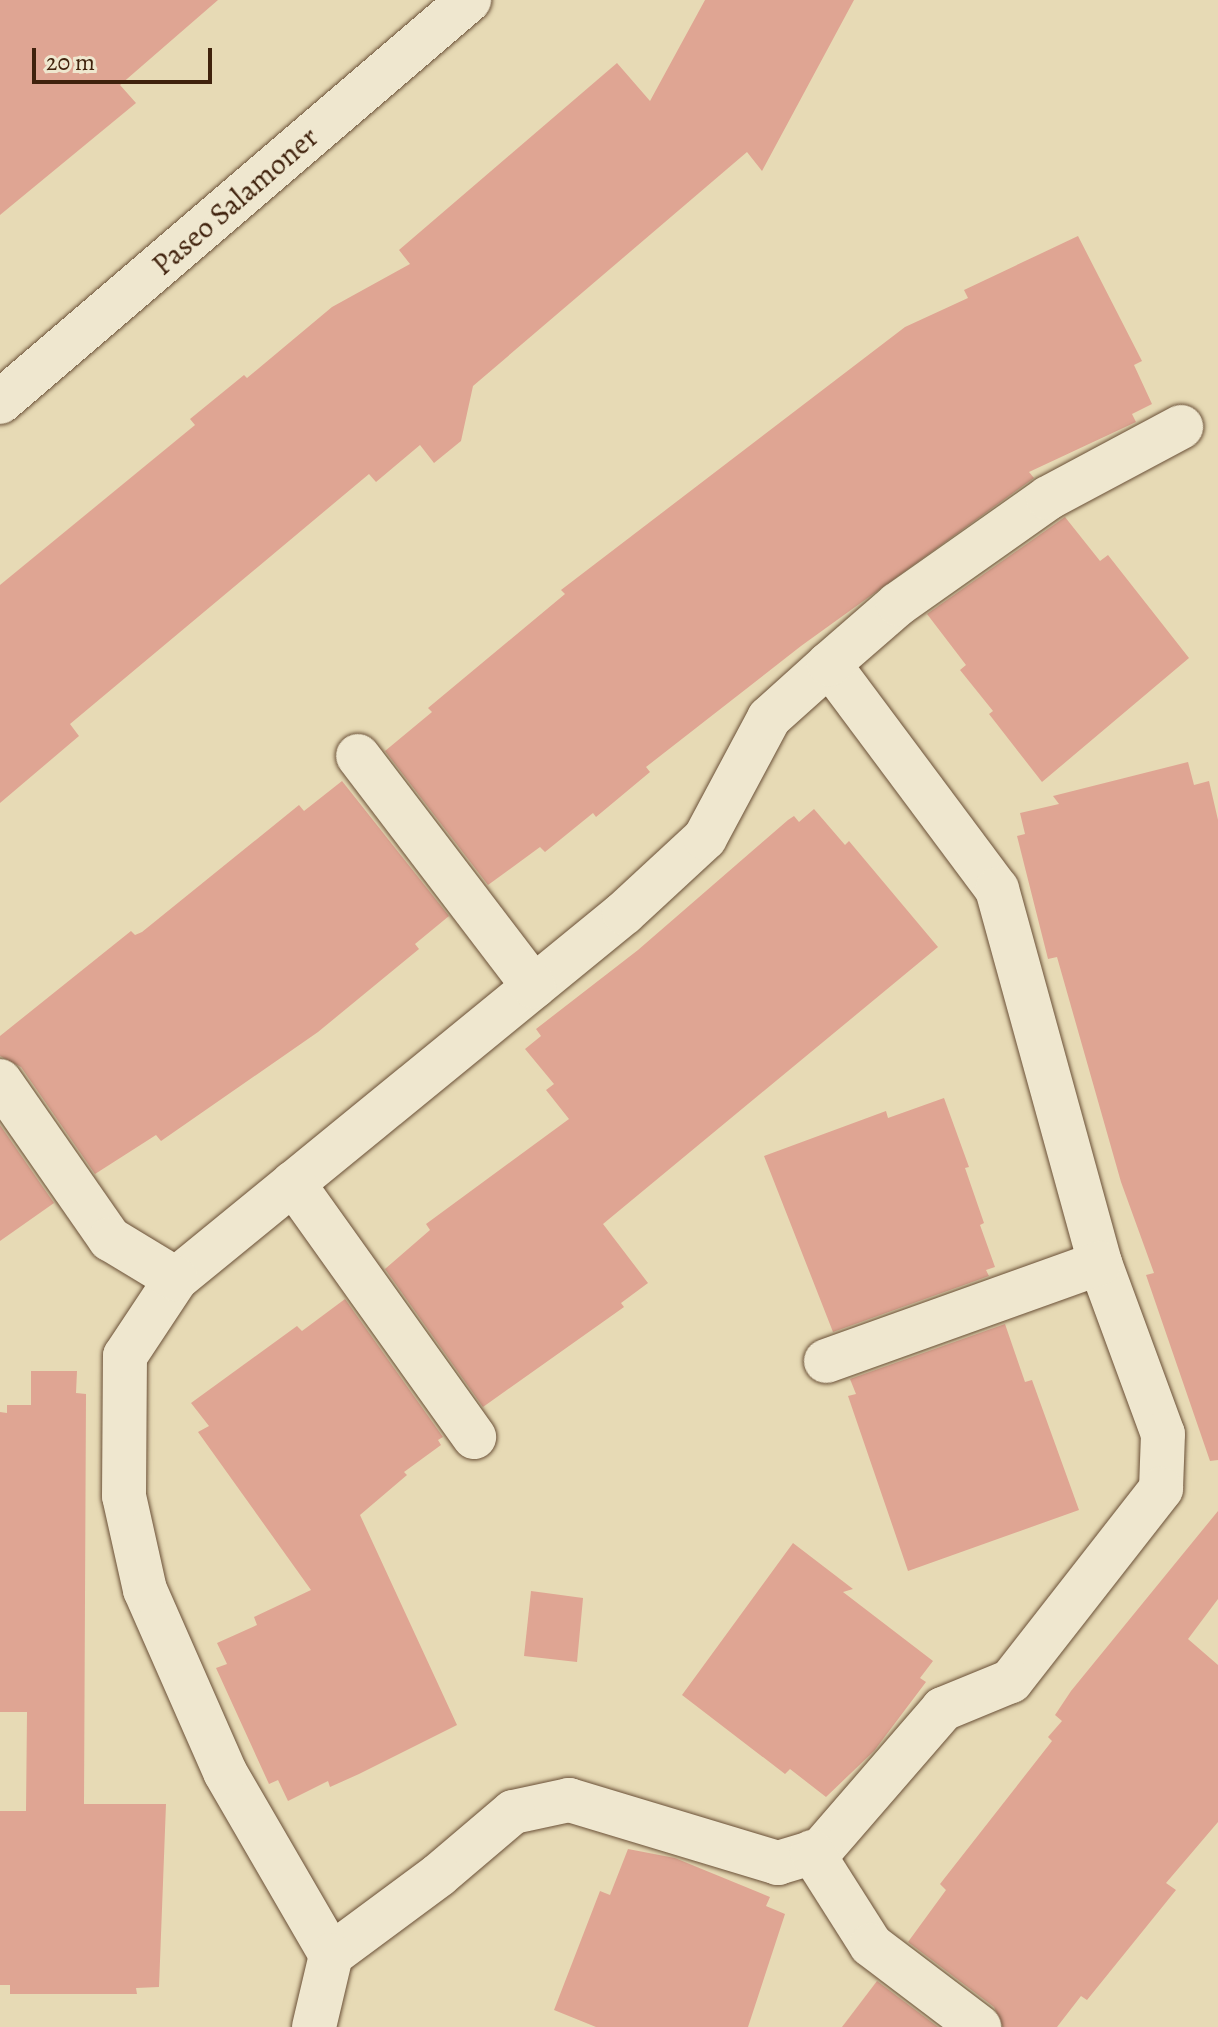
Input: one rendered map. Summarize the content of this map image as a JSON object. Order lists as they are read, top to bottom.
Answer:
{
  "streets": {
    "street": ["Paseo Salamoner"]
  },
  "scale_bar": "20 m"
}
